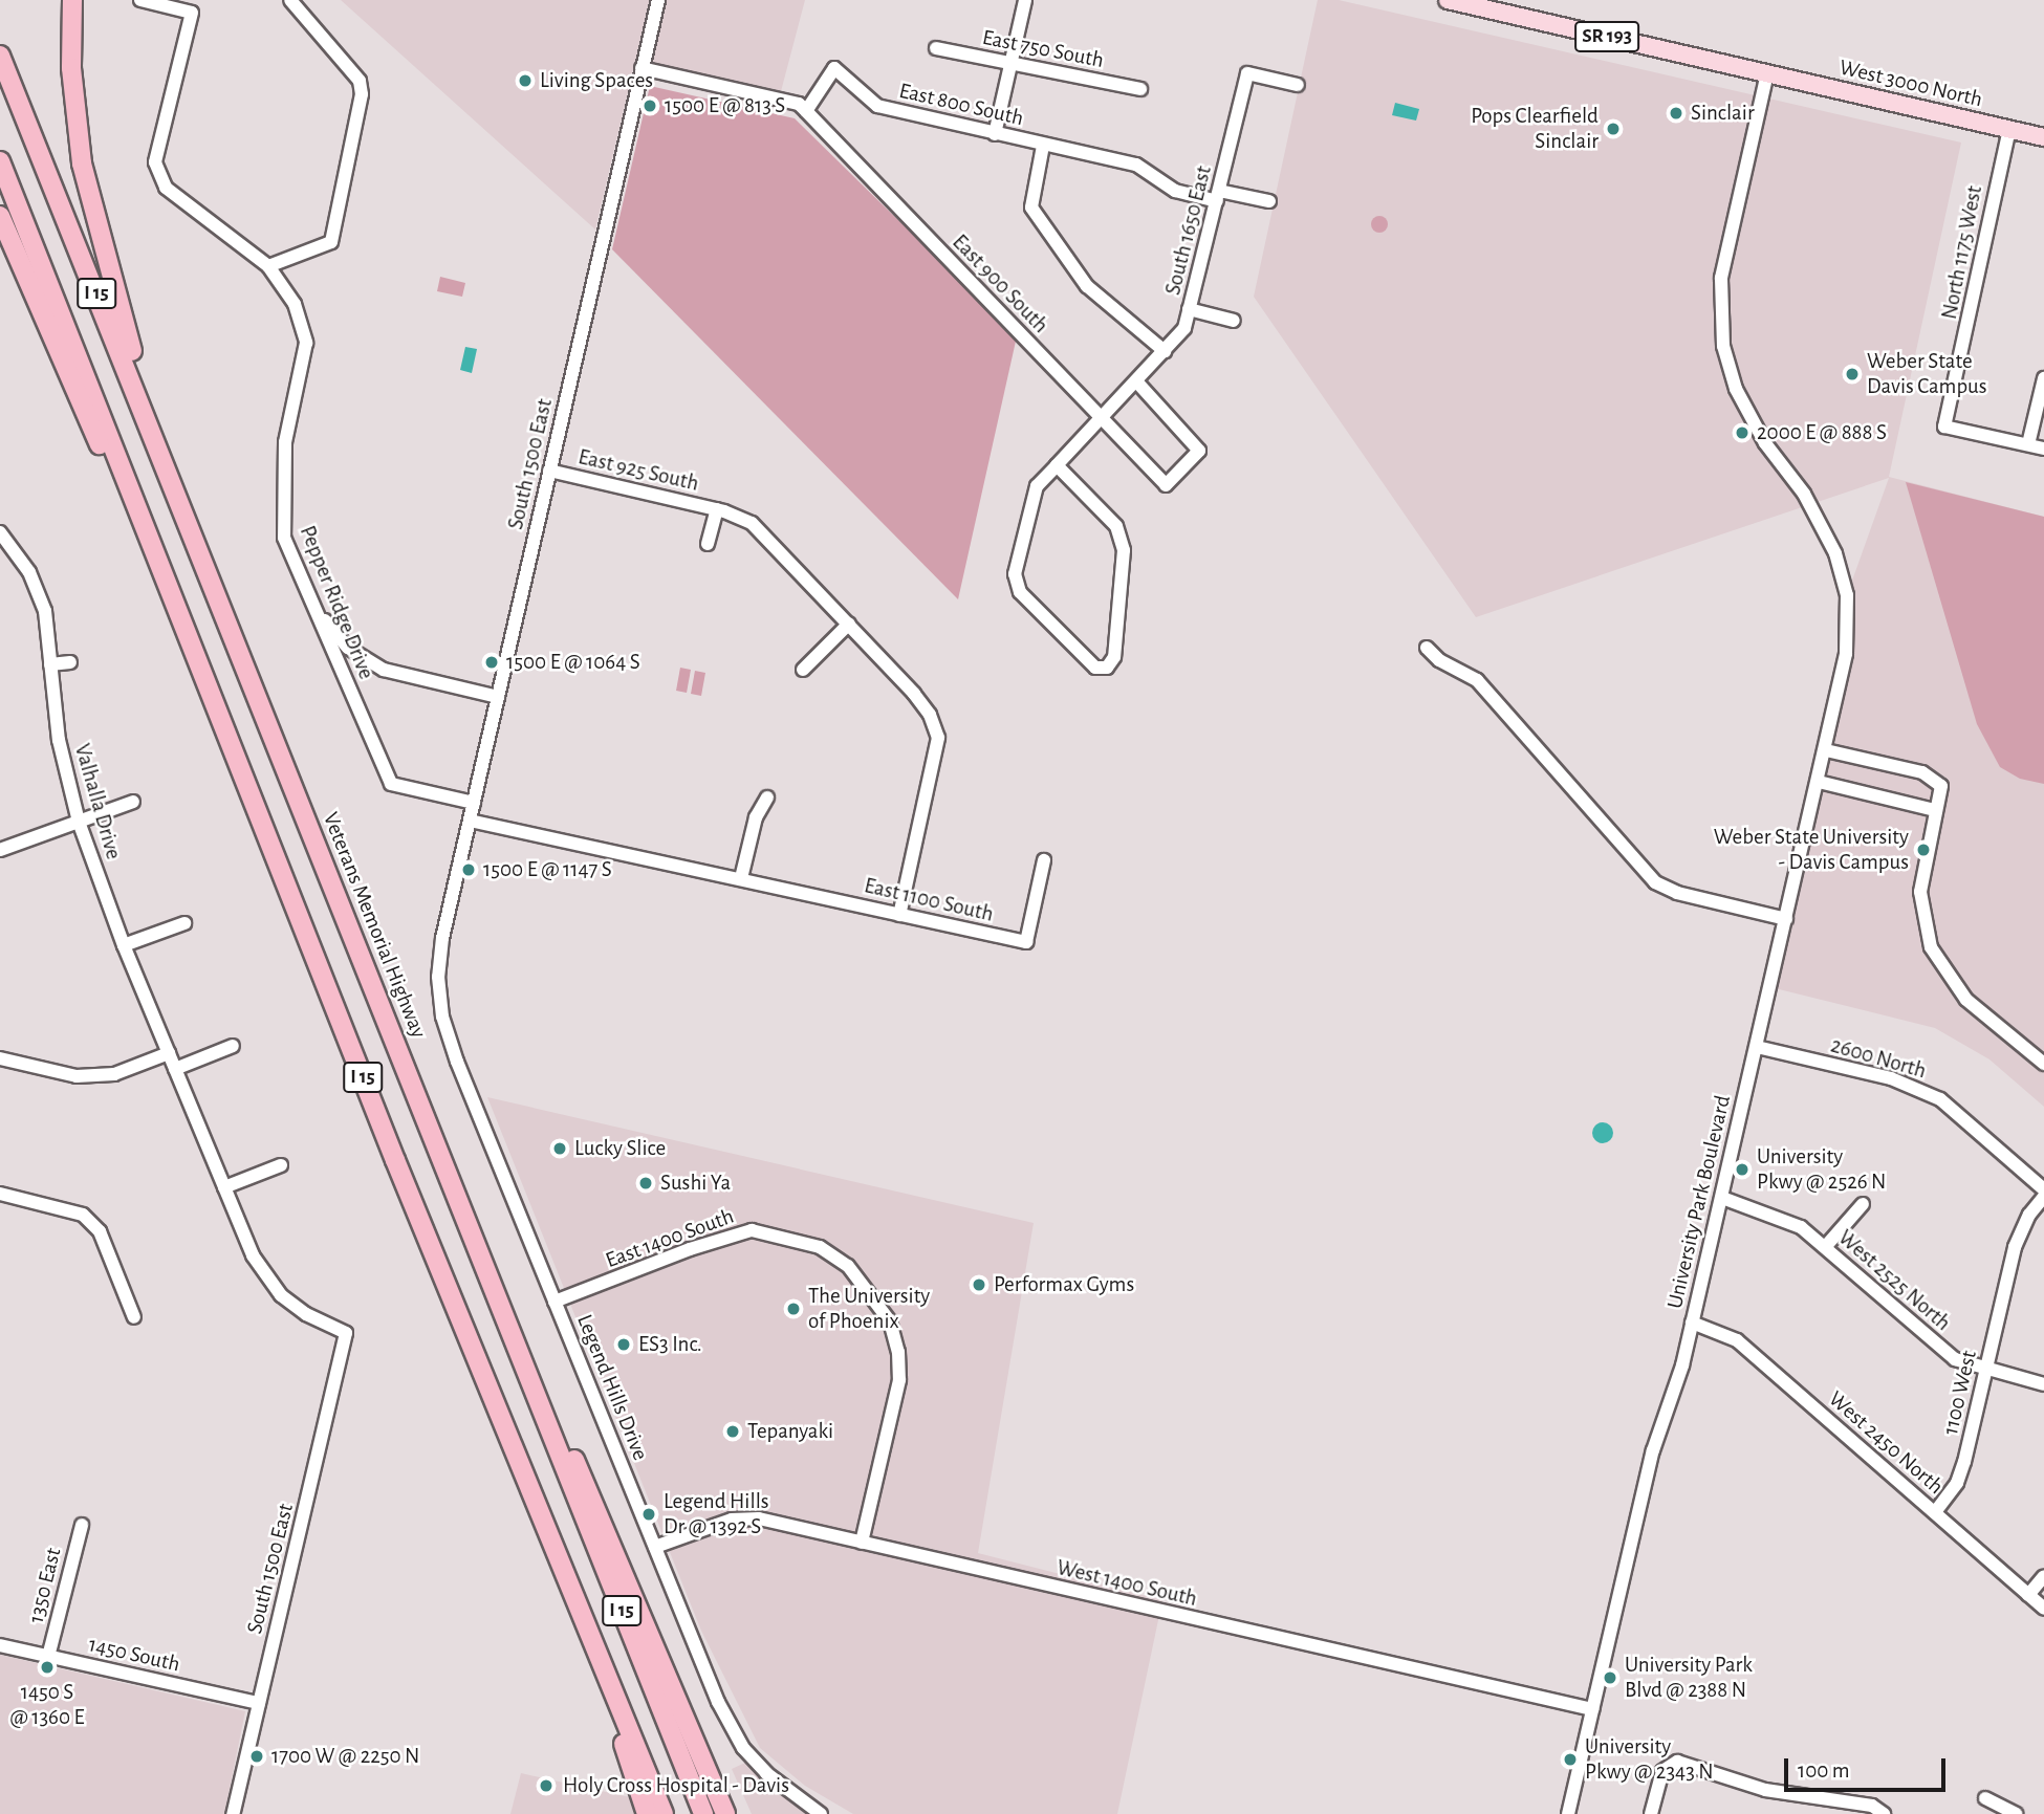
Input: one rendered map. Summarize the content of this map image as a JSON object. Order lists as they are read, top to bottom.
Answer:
{
  "streets": {
    "highway": ["I 15", "Veterans Memorial Highway"],
    "main road": ["SR 193", "West 3000 North"],
    "street": [
      "East 750 South",
      "East 800 South",
      "South 1650 East",
      "North 1175 West",
      "East 900 South",
      "South 1500 East",
      "East 925 South",
      "Pepper Ridge Drive",
      "Valhalla Drive",
      "East 1100 South",
      "2600 North",
      "University Park Boulevard",
      "East 1400 South",
      "West 2525 North",
      "Legend Hills Drive",
      "1100 West",
      "West 2450 North",
      "West 1400 South",
      "1350 East",
      "1450 South"
    ]
  },
  "crossings": [
    ["SR 193", "West 3000 North"],
    ["SR 193", "University Park Boulevard"],
    ["West 3000 North", "North 1175 West"],
    ["West 3000 North", "University Park Boulevard"],
    ["East 800 South", "South 1650 East"],
    ["East 800 South", "East 900 South"],
    ["South 1650 East", "East 900 South"],
    ["South 1500 East", "East 925 South"],
    ["South 1500 East", "Pepper Ridge Drive"],
    ["South 1500 East", "Valhalla Drive"],
    ["South 1500 East", "East 1100 South"],
    ["South 1500 East", "Legend Hills Drive"],
    ["South 1500 East", "1450 South"],
    ["East 925 South", "East 1100 South"],
    ["2600 North", "University Park Boulevard"],
    ["University Park Boulevard", "West 2525 North"],
    ["University Park Boulevard", "West 2450 North"],
    ["University Park Boulevard", "West 1400 South"],
    ["East 1400 South", "Legend Hills Drive"],
    ["East 1400 South", "West 1400 South"],
    ["West 2525 North", "1100 West"],
    ["Legend Hills Drive", "West 1400 South"],
    ["1100 West", "West 2450 North"],
    ["1350 East", "1450 South"]
  ],
  "places": [
    "Living Spaces",
    "1500 E @ 813 S",
    "Sinclair",
    "Pops Clearfield Sinclair",
    "Weber State Davis Campus",
    "2000 E @ 888 S",
    "1500 E @ 1064 S",
    "Weber State University - Davis Campus",
    "1500 E @ 1147 S",
    "Lucky Slice",
    "University Pkwy @ 2526 N",
    "Sushi Ya",
    "Performax Gyms",
    "The University of Phoenix",
    "ES3 Inc.",
    "Tepanyaki",
    "Legend Hills Dr @ 1392 S",
    "1450 S @ 1360 E",
    "University Park Blvd @ 2388 N",
    "1700 W @ 2250 N",
    "University Pkwy @ 2343 N",
    "Holy Cross Hospital - Davis"
  ],
  "scale_bar": "100 m"
}
